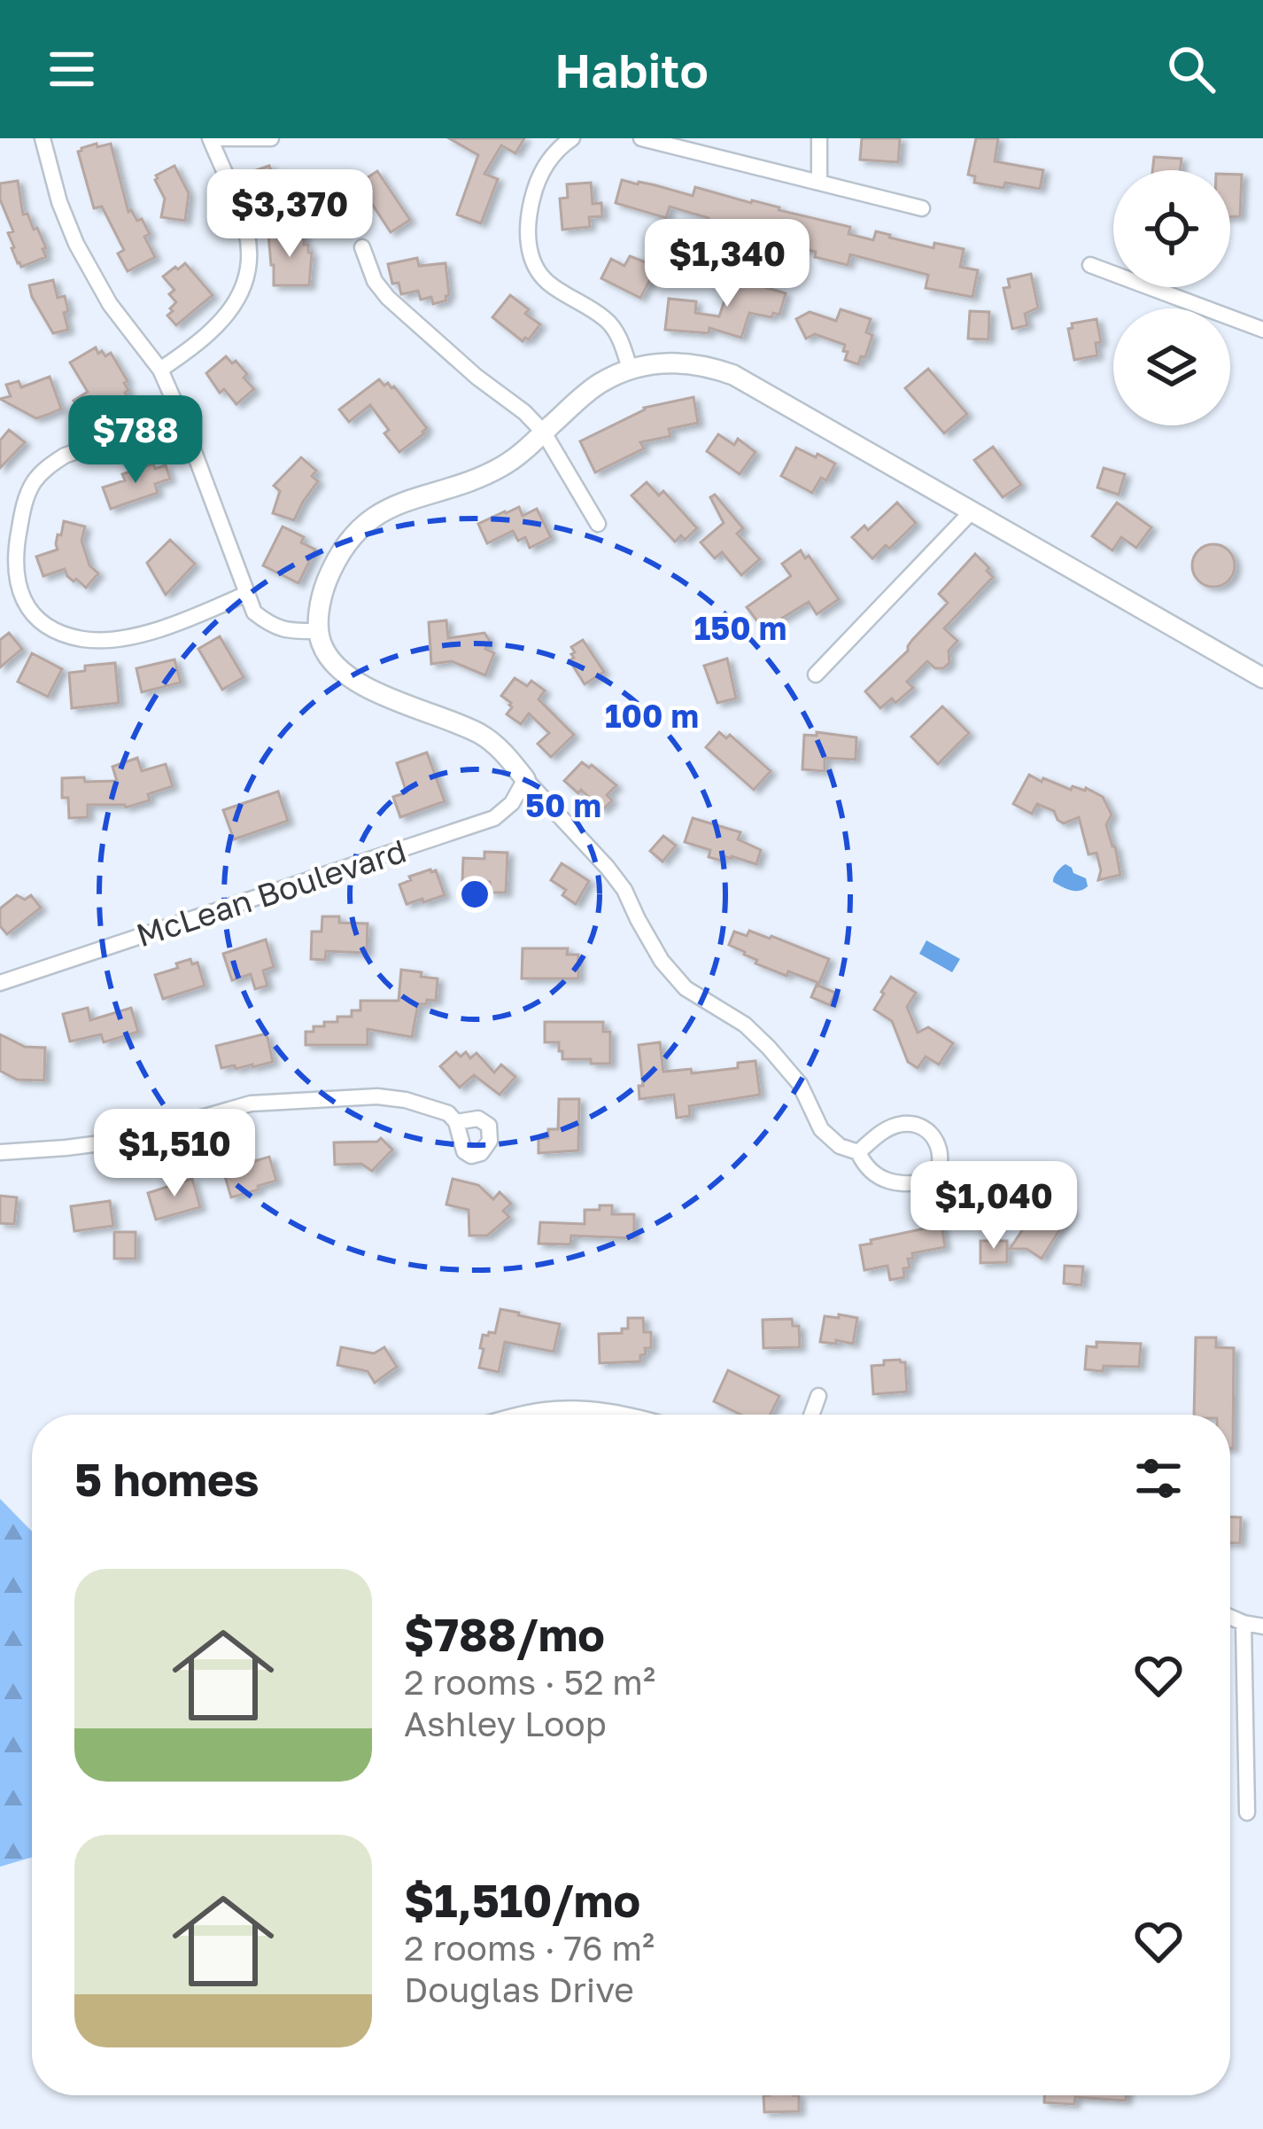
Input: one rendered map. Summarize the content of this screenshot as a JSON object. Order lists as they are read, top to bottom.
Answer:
{
  "streets": {
    "street": ["McLean Boulevard"]
  },
  "page": {
    "header": "Habito",
    "price": [
      "$3,370",
      "$1,340",
      "$788",
      "$1,510",
      "$1,040"
    ],
    "heading": "5 homes",
    "list": [
      {
        "name": "$788/mo",
        "note": "2 rooms · 52 m² · Ashley Loop"
      },
      {
        "name": "$1,510/mo",
        "note": "2 rooms · 76 m² · Douglas Drive"
      }
    ]
  },
  "rings": ["150 m", "100 m", "50 m"]
}
